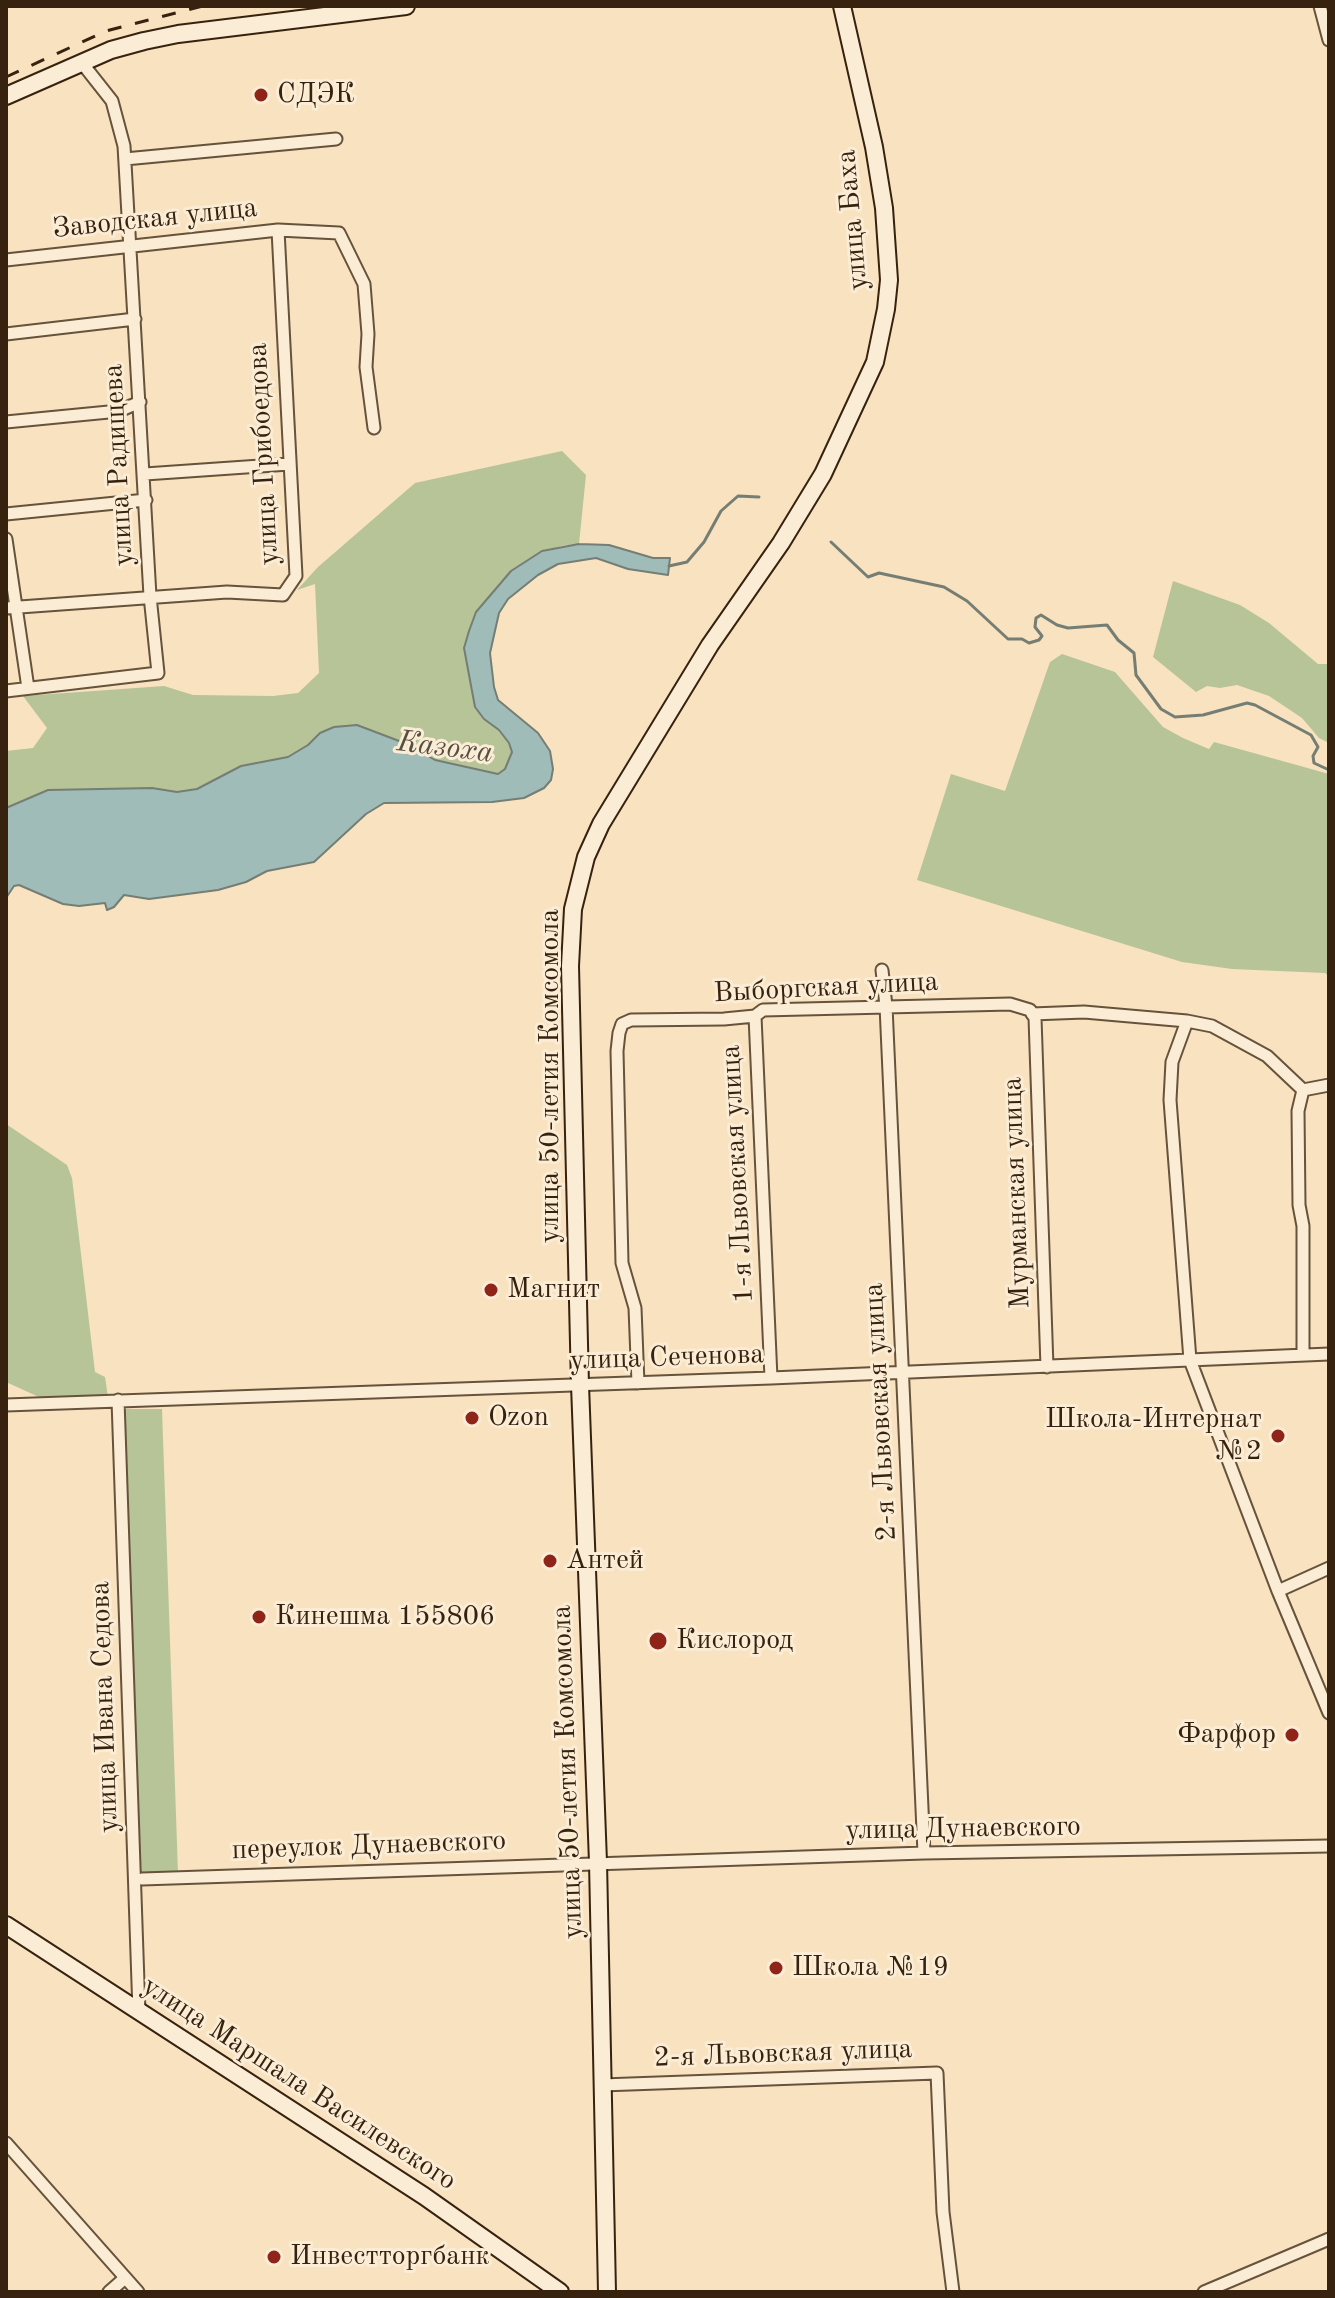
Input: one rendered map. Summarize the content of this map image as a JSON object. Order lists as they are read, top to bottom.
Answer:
{
  "streets": {
    "main road": ["улица Баха", "улица 50-летия Комсомола", "улица Маршала Василевского"],
    "street": [
      "Заводская улица",
      "улица Грибоедова",
      "улица Радищева",
      "Выборгская улица",
      "1-я Львовская улица",
      "Мурманская улица",
      "улица Сеченова",
      "2-я Львовская улица",
      "улица Ивана Седова",
      "улица Дунаевского",
      "переулок Дунаевского"
    ]
  },
  "crossings": [
    ["Заводская улица", "улица Грибоедова"],
    ["Заводская улица", "улица Радищева"],
    ["улица Баха", "улица 50-летия Комсомола"],
    ["улица Грибоедова", "улица Радищева"],
    ["Выборгская улица", "1-я Львовская улица"],
    ["Выборгская улица", "Мурманская улица"],
    ["Выборгская улица", "улица Сеченова"],
    ["Выборгская улица", "2-я Львовская улица"],
    ["улица 50-летия Комсомола", "улица Сеченова"],
    ["улица 50-летия Комсомола", "2-я Львовская улица"],
    ["улица 50-летия Комсомола", "улица Дунаевского"],
    ["улица 50-летия Комсомола", "переулок Дунаевского"],
    ["1-я Львовская улица", "улица Сеченова"],
    ["Мурманская улица", "улица Сеченова"],
    ["улица Сеченова", "2-я Львовская улица"],
    ["улица Сеченова", "улица Ивана Седова"],
    ["2-я Львовская улица", "улица Дунаевского"],
    ["улица Ивана Седова", "улица Маршала Василевского"],
    ["улица Дунаевского", "переулок Дунаевского"]
  ],
  "water": ["Казоха"],
  "places": [
    "СДЭК",
    "Магнит",
    "Ozon",
    "Школа-Интернат №2",
    "Антей",
    "Кинешма 155806",
    "Кислород",
    "Фарфор",
    "Школа №19",
    "Инвестторгбанк"
  ]
}
